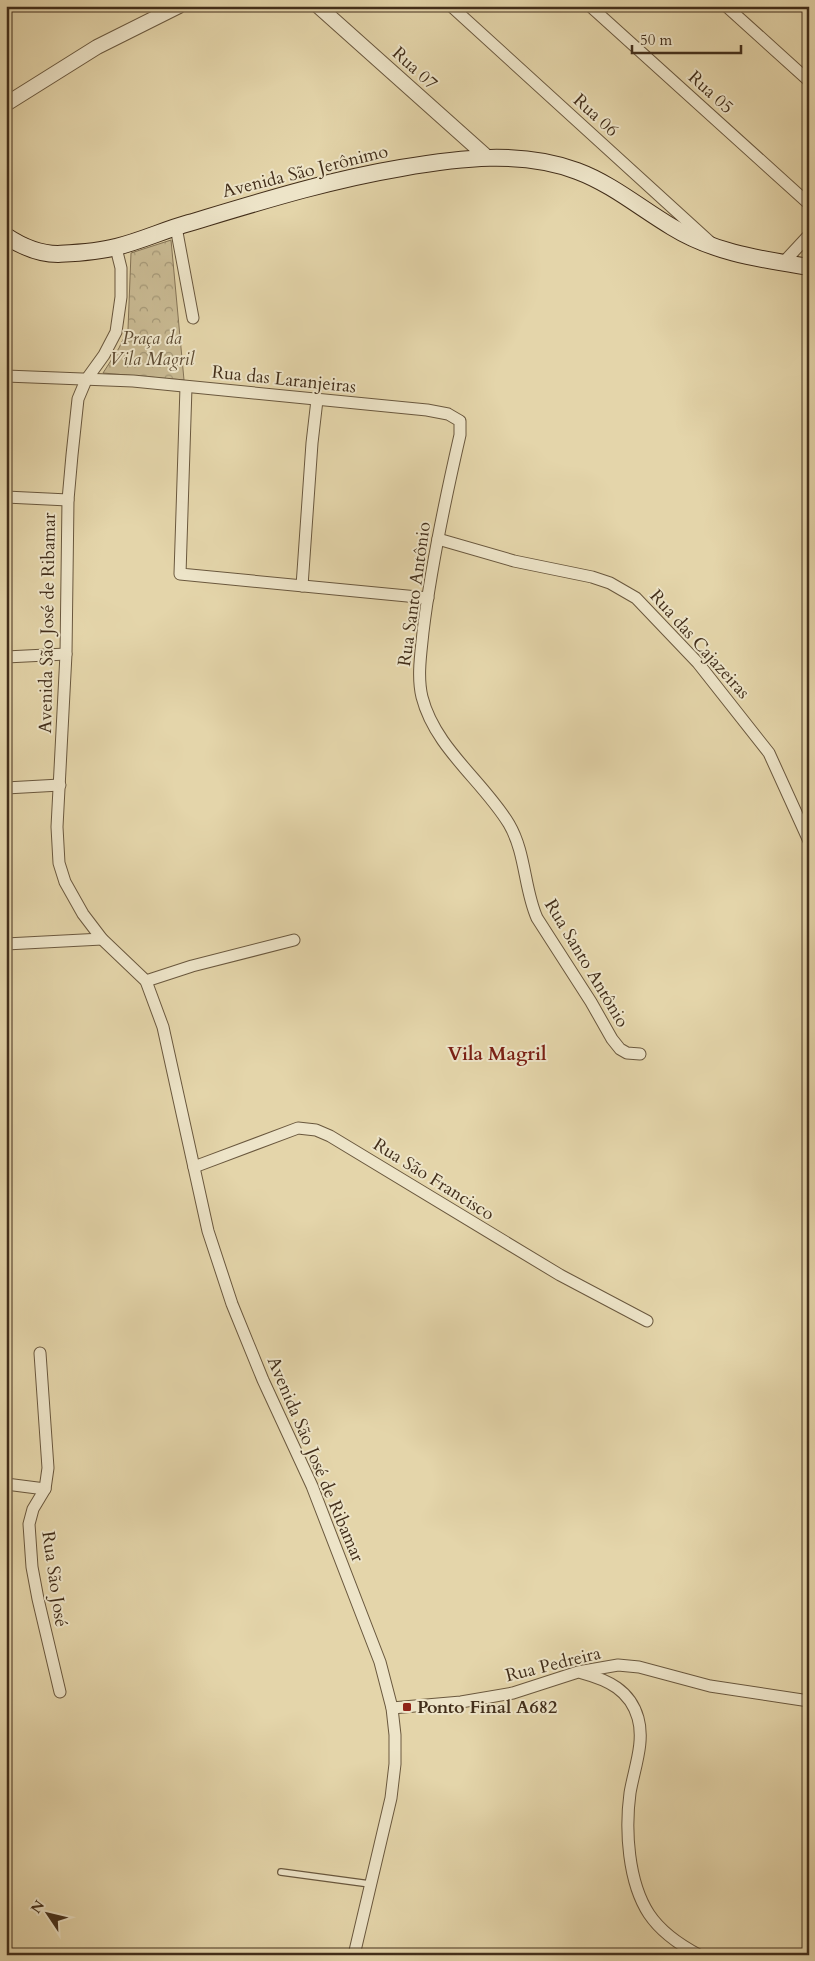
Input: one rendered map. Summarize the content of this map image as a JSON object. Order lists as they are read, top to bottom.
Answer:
{
  "streets": {
    "main road": ["Avenida São Jerônimo"],
    "street": [
      "Rua 07",
      "Rua 05",
      "Rua 06",
      "Rua das Laranjeiras",
      "Rua Santo Antônio",
      "Avenida São José de Ribamar",
      "Rua das Cajazeiras",
      "Rua São Francisco",
      "Rua São José",
      "Rua Pedreira"
    ]
  },
  "crossings": [
    ["Rua 07", "Avenida São Jerônimo"],
    ["Rua 06", "Avenida São Jerônimo"],
    ["Avenida São Jerônimo", "Avenida São José de Ribamar"],
    ["Rua das Laranjeiras", "Rua Santo Antônio"],
    ["Rua das Laranjeiras", "Avenida São José de Ribamar"],
    ["Rua Santo Antônio", "Rua das Cajazeiras"],
    ["Avenida São José de Ribamar", "Rua São Francisco"],
    ["Avenida São José de Ribamar", "Rua Pedreira"]
  ],
  "districts": ["Vila Magril"],
  "parks": ["Praça da Vila Magril"],
  "places": {
    "transit": ["Ponto Final A682"]
  },
  "scale_bar": "50 m",
  "north": "top left"
}
